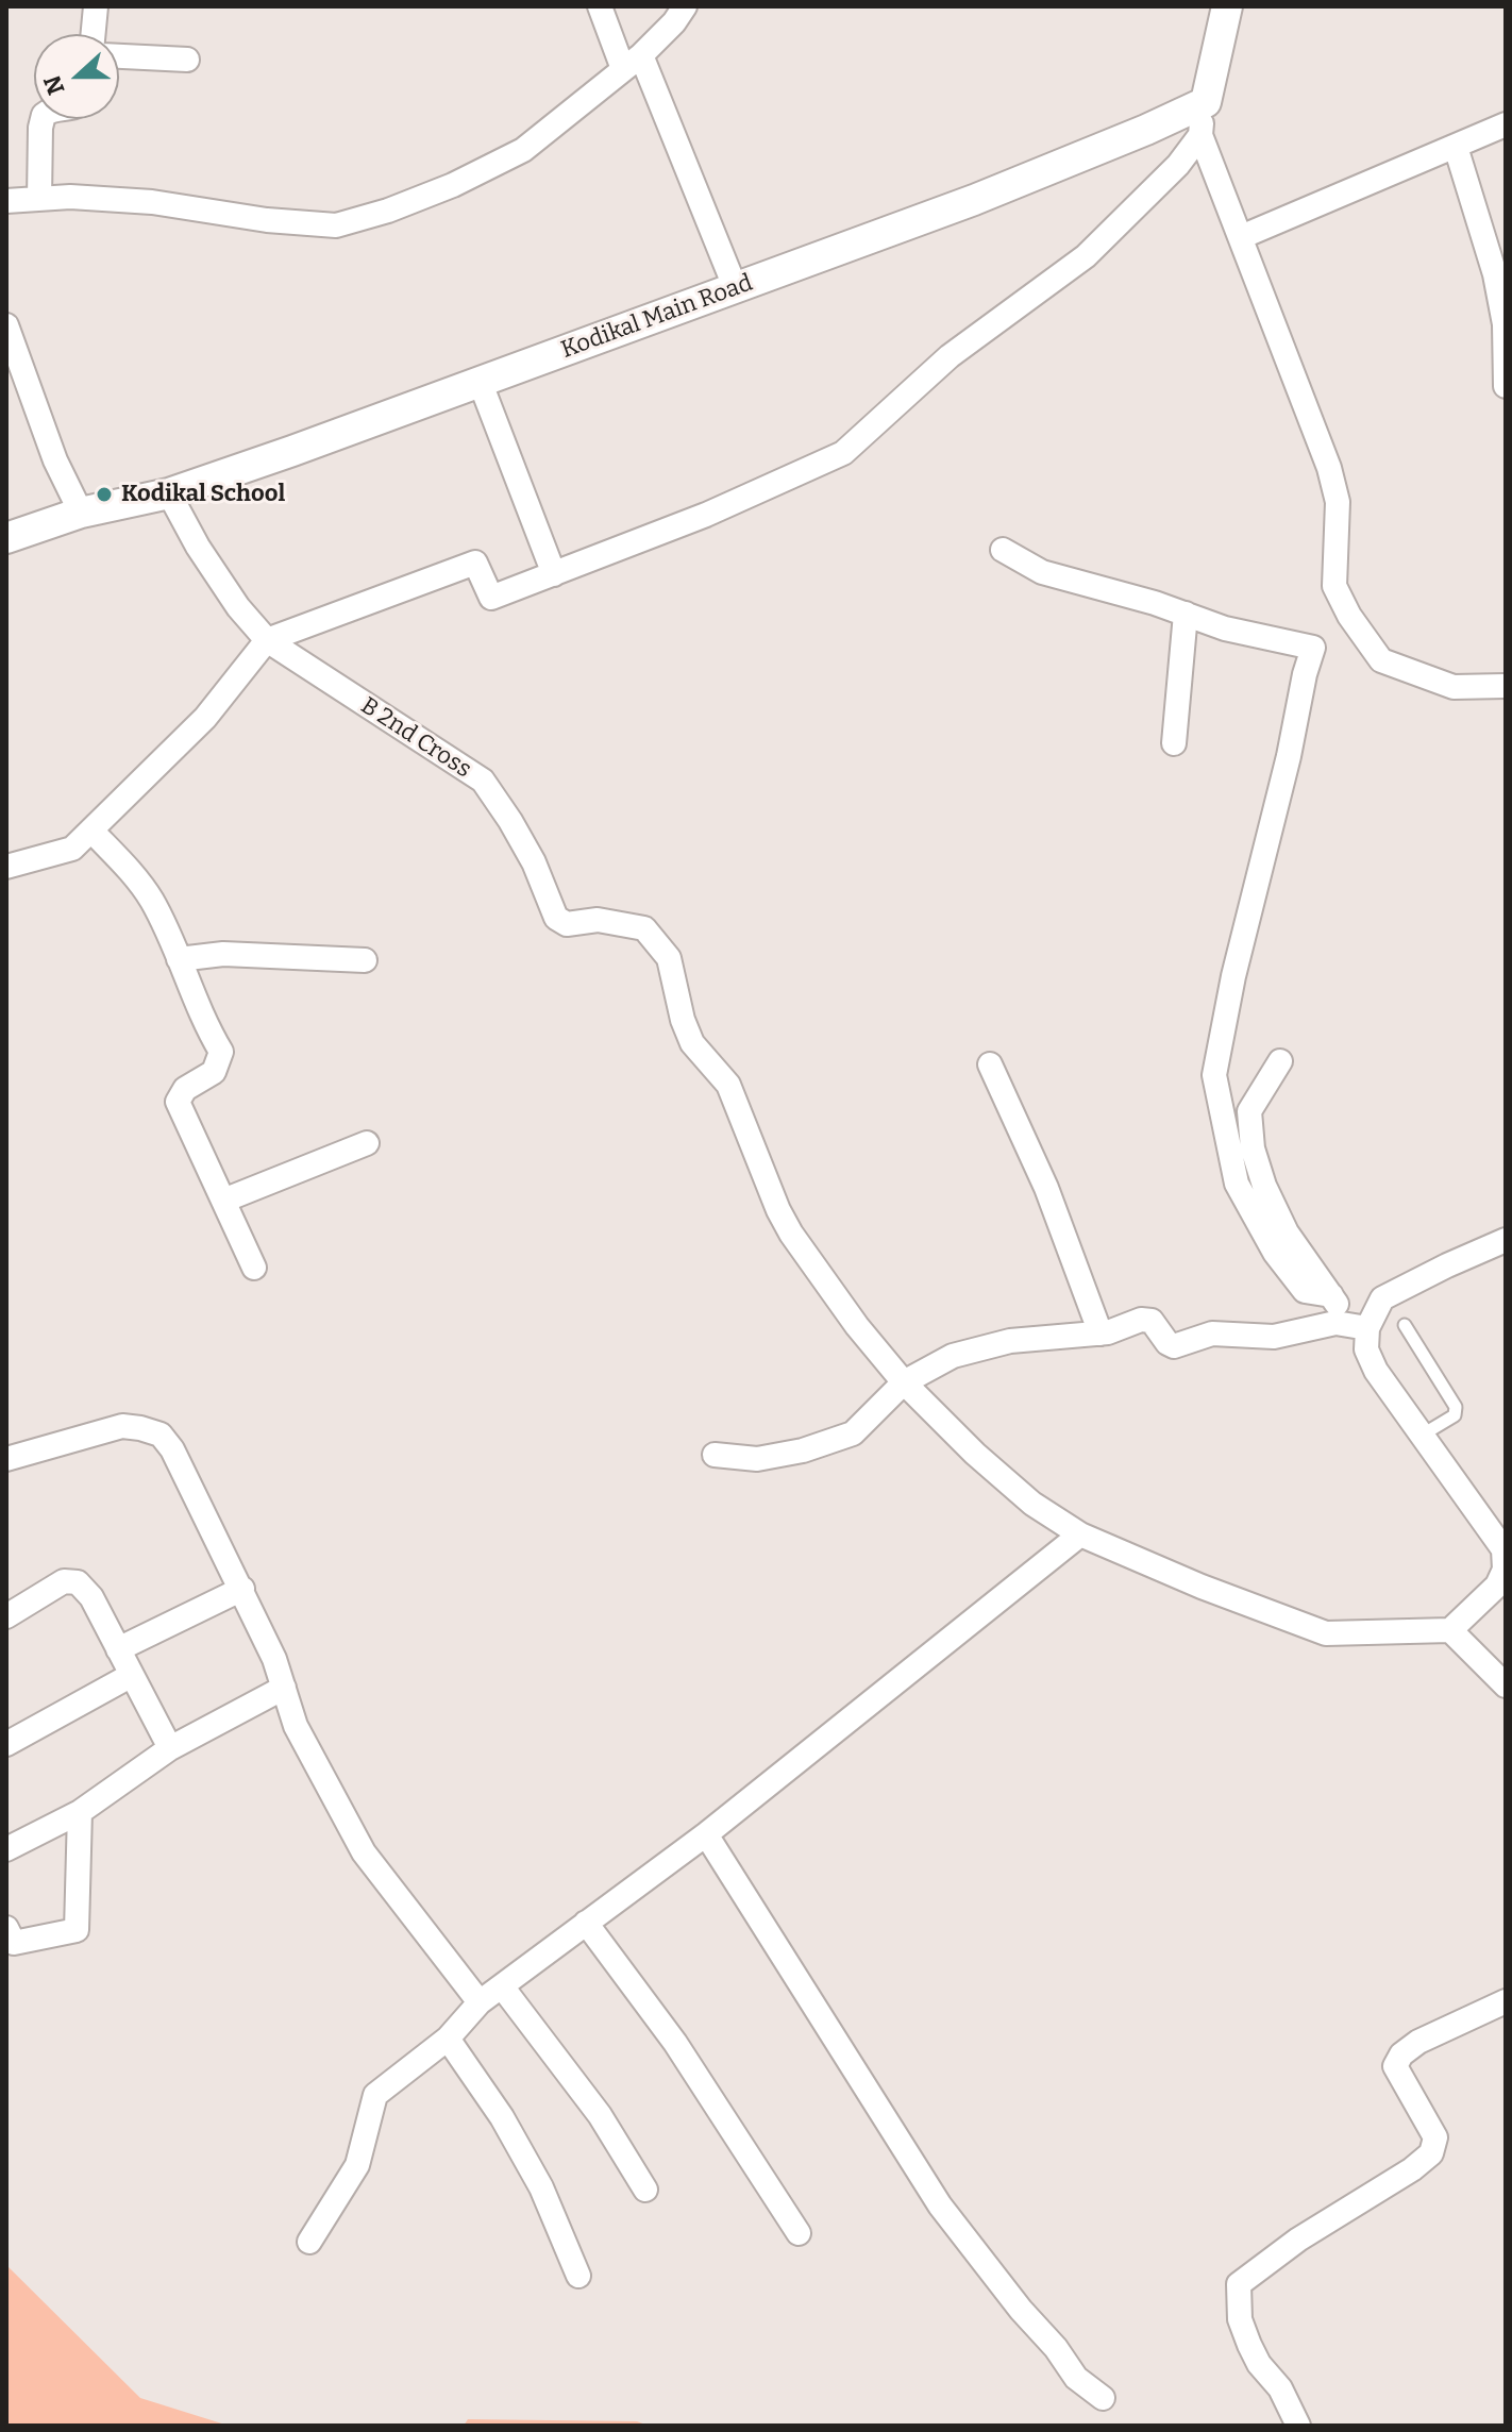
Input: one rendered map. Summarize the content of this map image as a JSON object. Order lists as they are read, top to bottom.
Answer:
{
  "streets": {
    "street": ["Kodikal Main Road", "B 2nd Cross"]
  },
  "crossings": [
    ["Kodikal Main Road", "B 2nd Cross"]
  ],
  "places": ["Kodikal School"],
  "north": "left"
}
